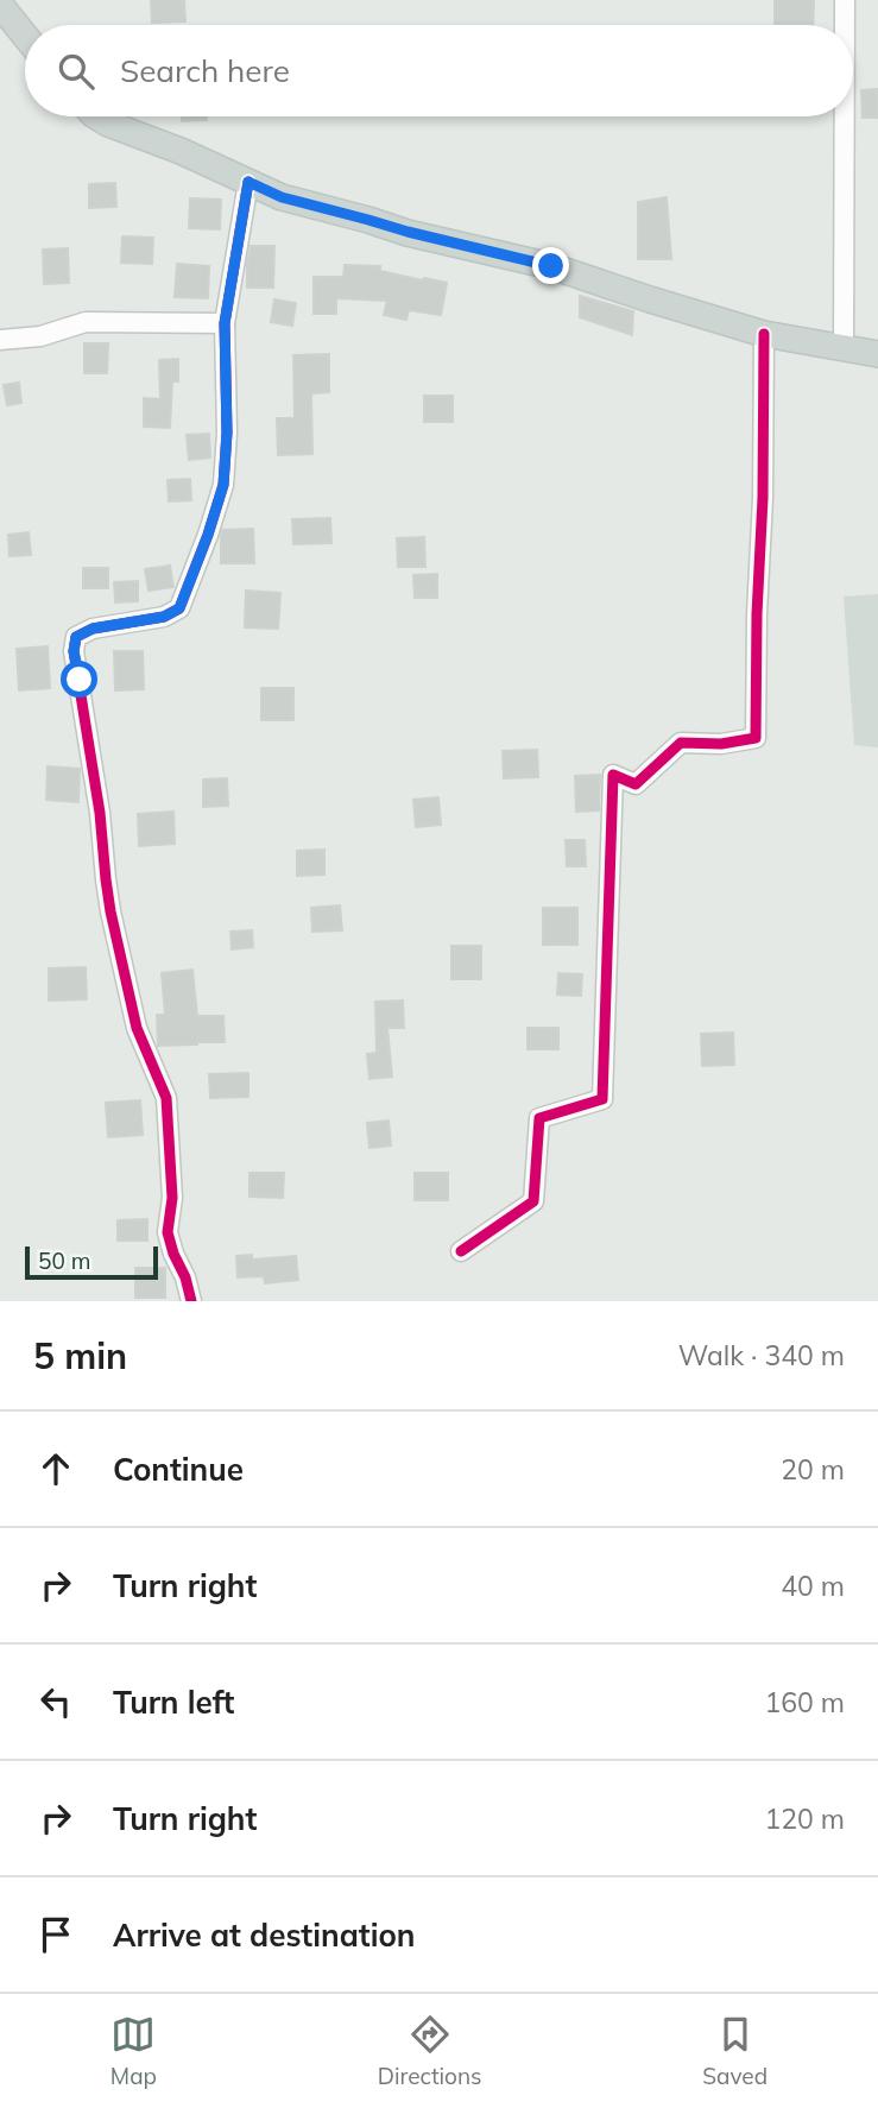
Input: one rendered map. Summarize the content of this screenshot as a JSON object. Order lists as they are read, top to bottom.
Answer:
{
  "scale_bar": "50 m",
  "page": {
    "search": "Search here",
    "scale": "50 m",
    "heading": ["5 min", "Walk · 340 m"],
    "list": [
      ["Continue", "20 m"],
      ["Turn right", "40 m"],
      ["Turn left", "160 m"],
      ["Turn right", "120 m"],
      "Arrive at destination"
    ],
    "nav": ["Map", "Directions", "Saved"]
  }
}
